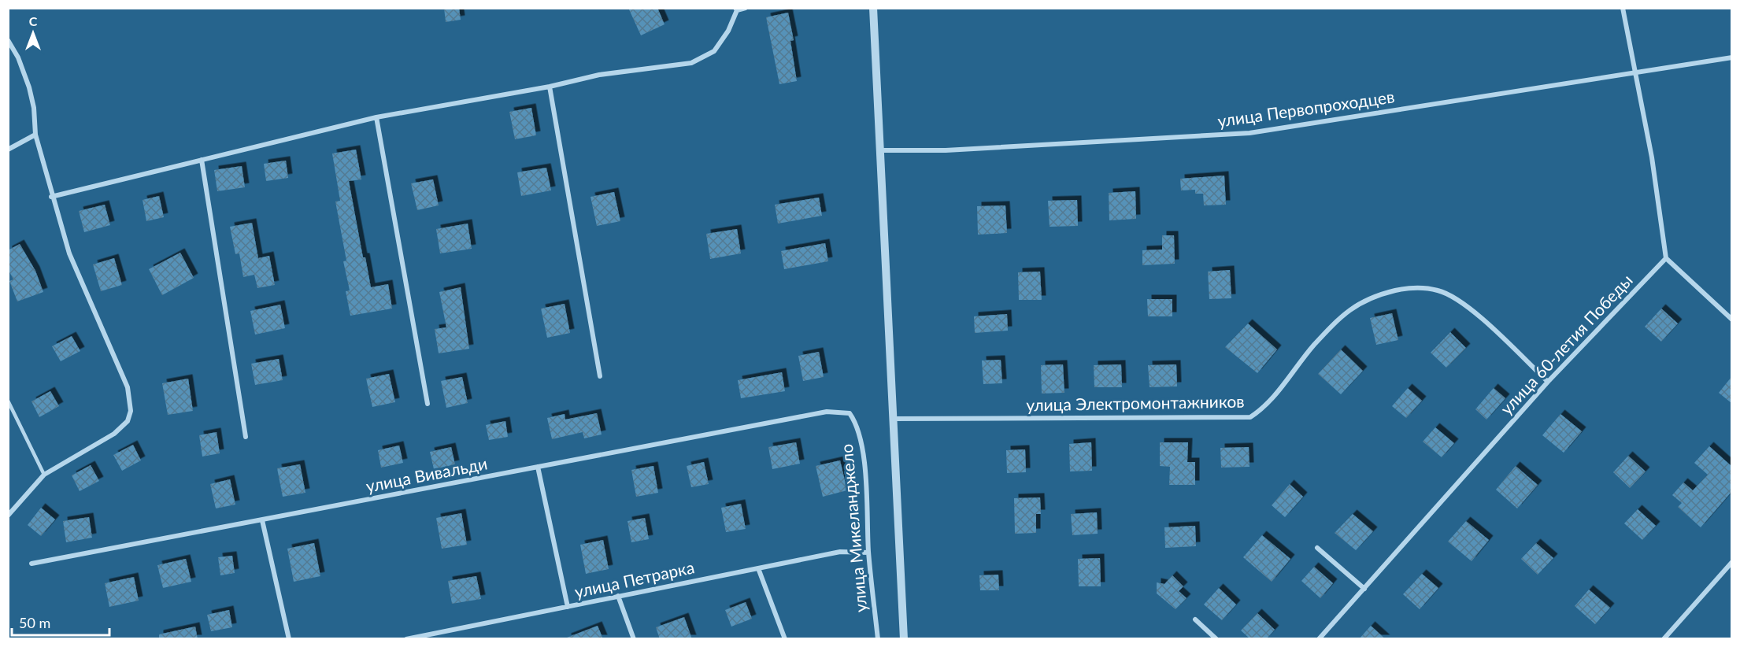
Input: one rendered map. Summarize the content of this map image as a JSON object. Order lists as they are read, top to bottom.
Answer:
{
  "streets": {
    "street": [
      "улица Первопроходцев",
      "улица 60-летия Победы",
      "улица Электромонтажников",
      "улица Вивальди",
      "улица Микеланджело",
      "улица Петрарка"
    ]
  },
  "crossings": [
    ["улица 60-летия Победы", "улица Электромонтажников"],
    ["улица Вивальди", "улица Микеланджело"],
    ["улица Микеланджело", "улица Петрарка"]
  ],
  "scale_bar": "50 m",
  "north": "top"
}
